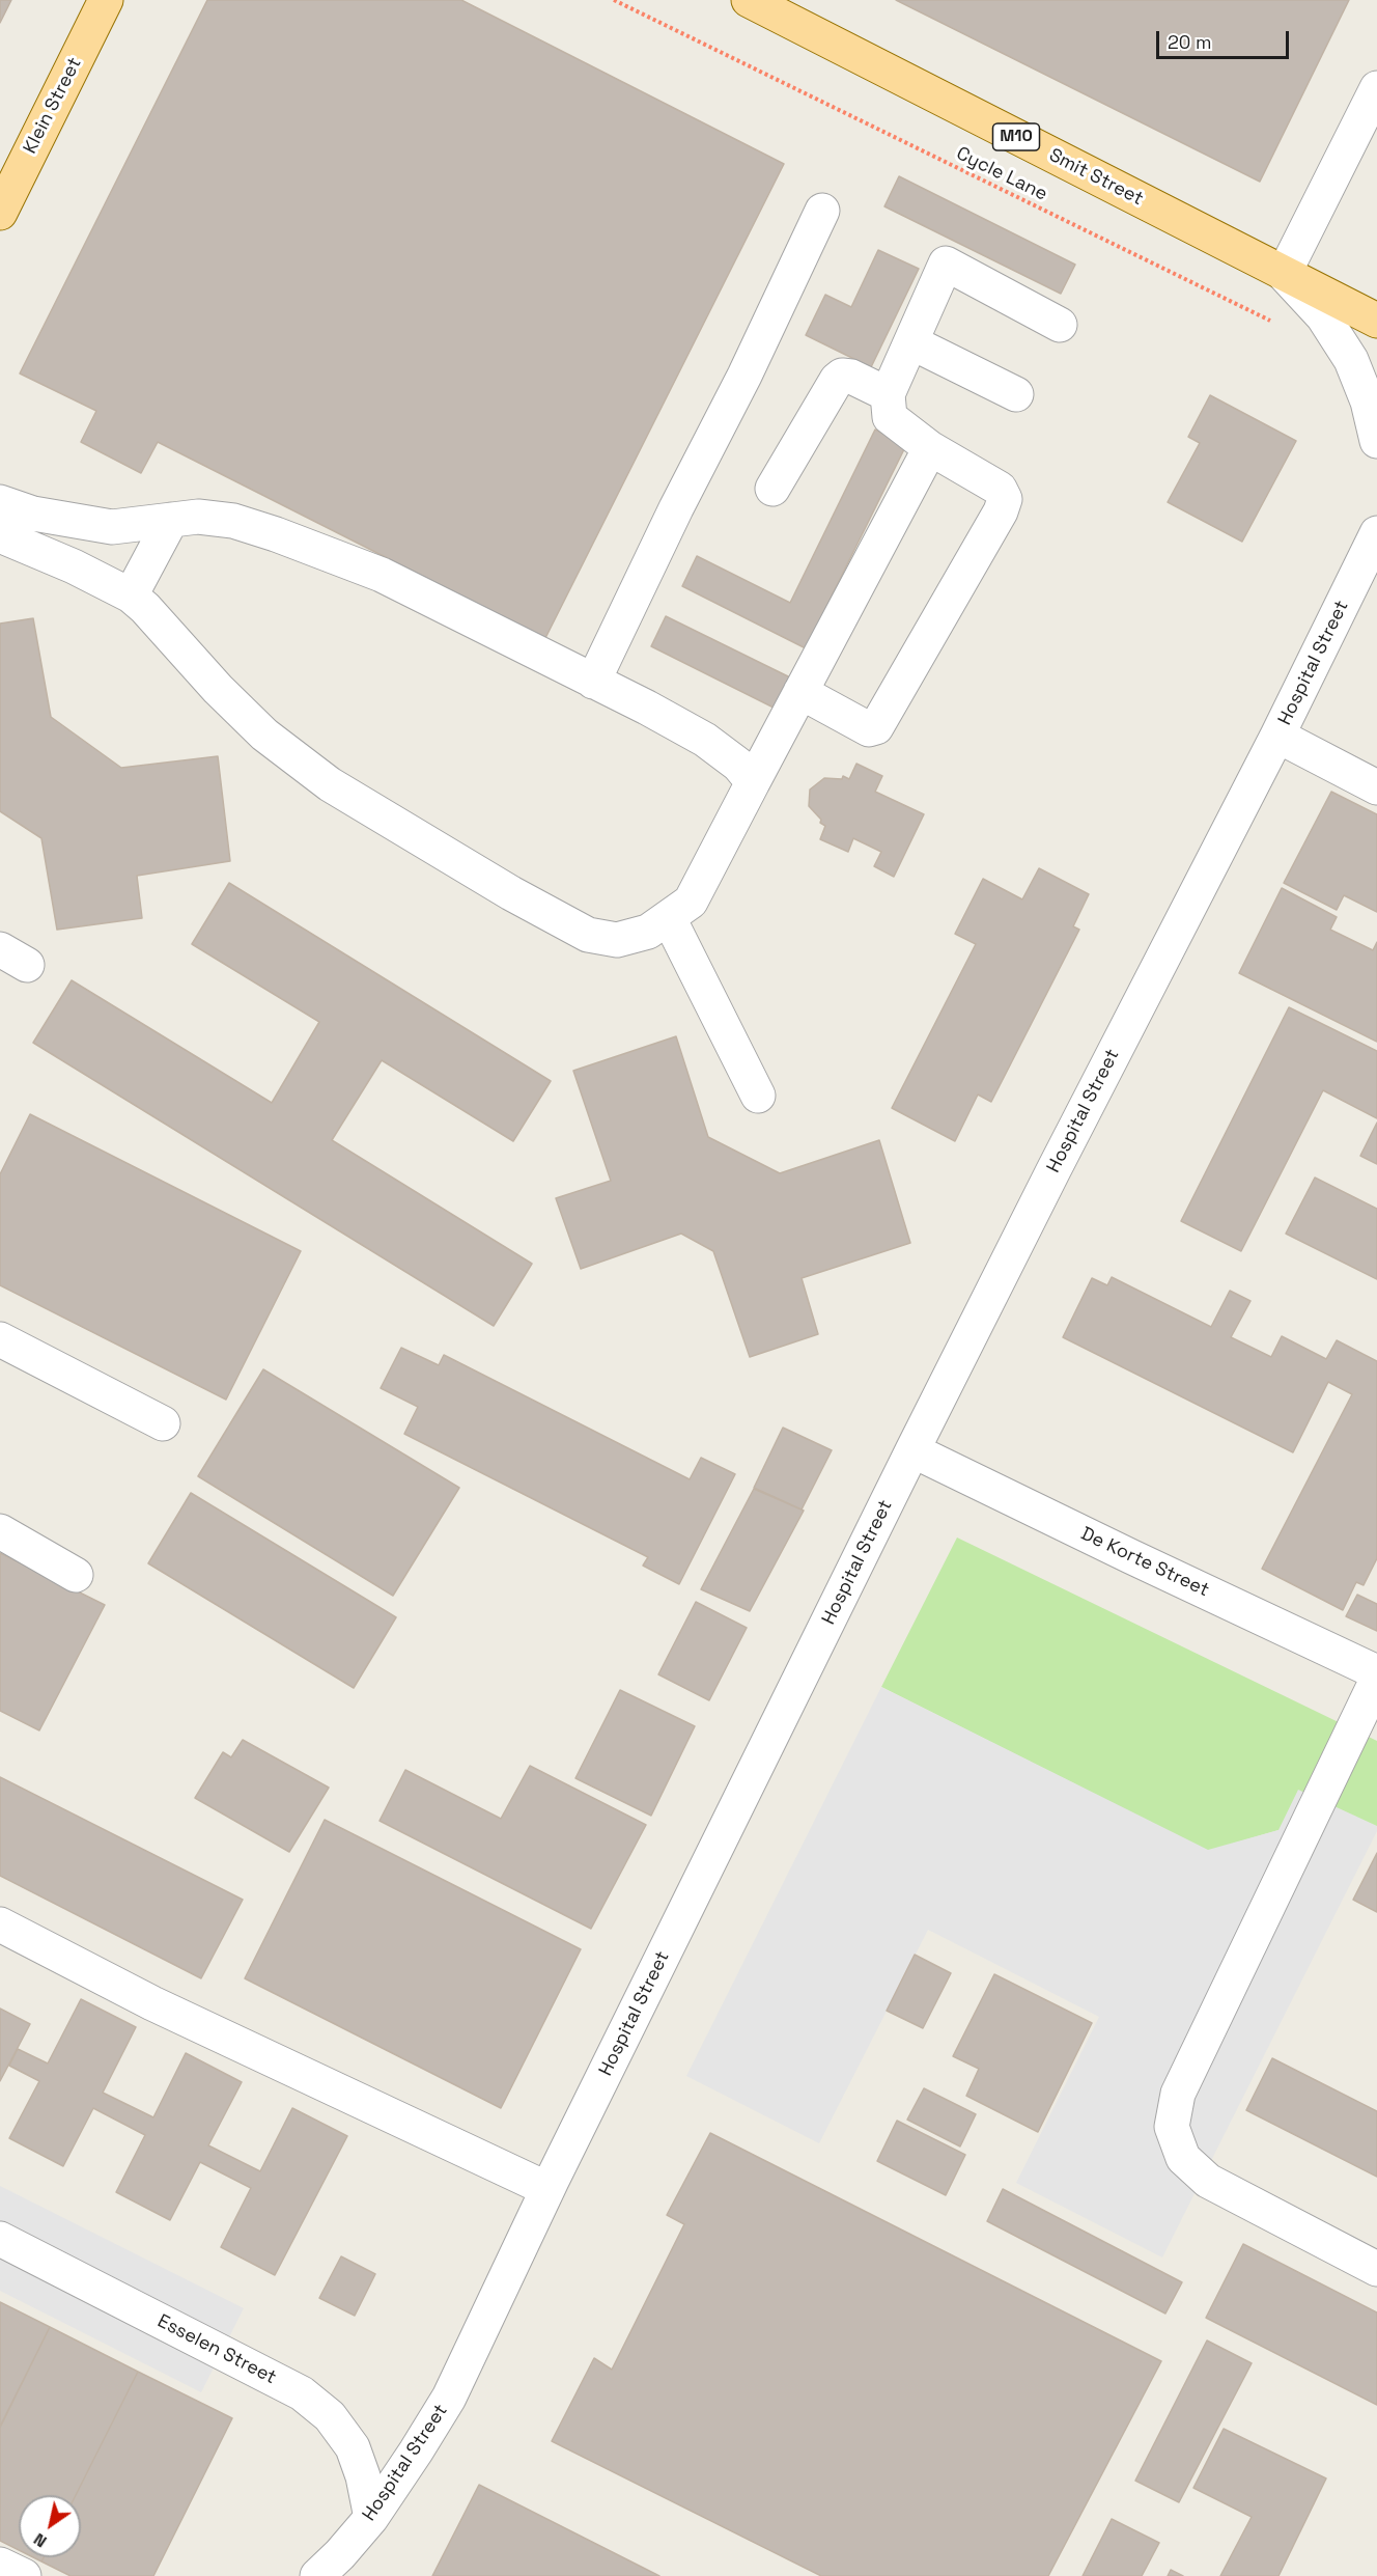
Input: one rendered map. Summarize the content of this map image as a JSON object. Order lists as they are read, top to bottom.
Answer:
{
  "streets": {
    "main road": ["Klein Street", "M10", "Smit Street"],
    "street": ["Hospital Street", "De Korte Street", "Esselen Street"],
    "path": ["Cycle Lane"]
  },
  "crossings": [
    ["Hospital Street", "De Korte Street"],
    ["Hospital Street", "Esselen Street"]
  ],
  "scale_bar": "20 m",
  "north": "bottom left"
}
